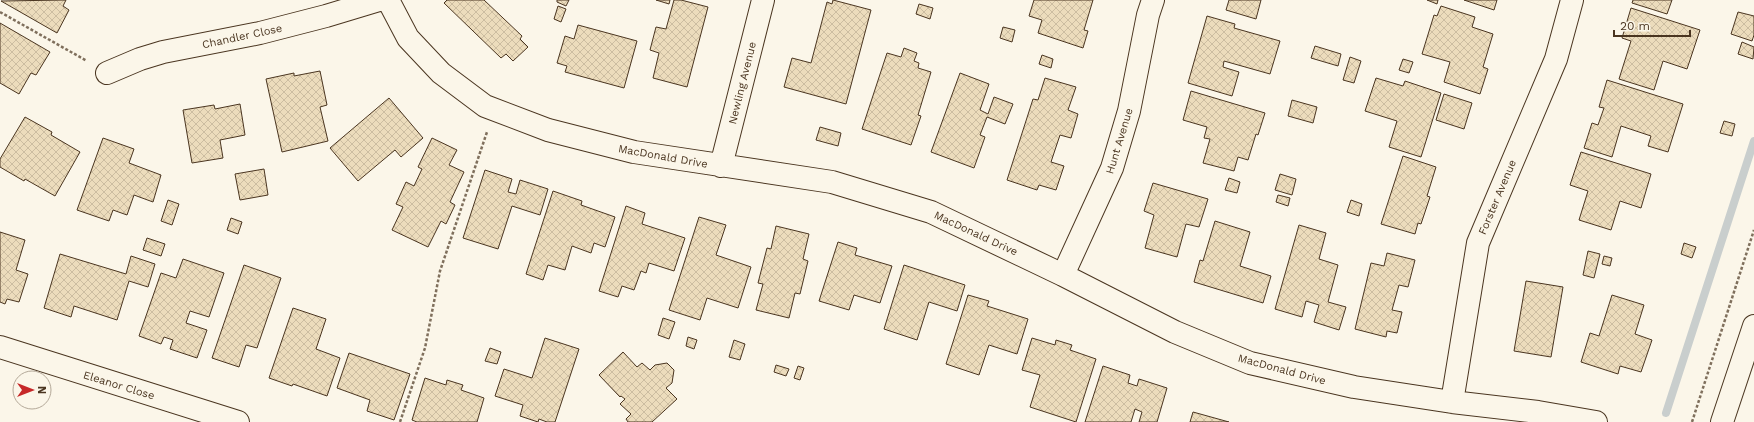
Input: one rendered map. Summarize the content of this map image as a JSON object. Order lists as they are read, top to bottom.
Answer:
{
  "streets": {
    "street": [
      "Chandler Close",
      "Newling Avenue",
      "Hunt Avenue",
      "MacDonald Drive",
      "Forster Avenue",
      "Eleanor Close"
    ]
  },
  "crossings": [
    ["Newling Avenue", "MacDonald Drive"],
    ["Hunt Avenue", "MacDonald Drive"],
    ["MacDonald Drive", "Forster Avenue"]
  ],
  "scale_bar": "20 m",
  "north": "right"
}
